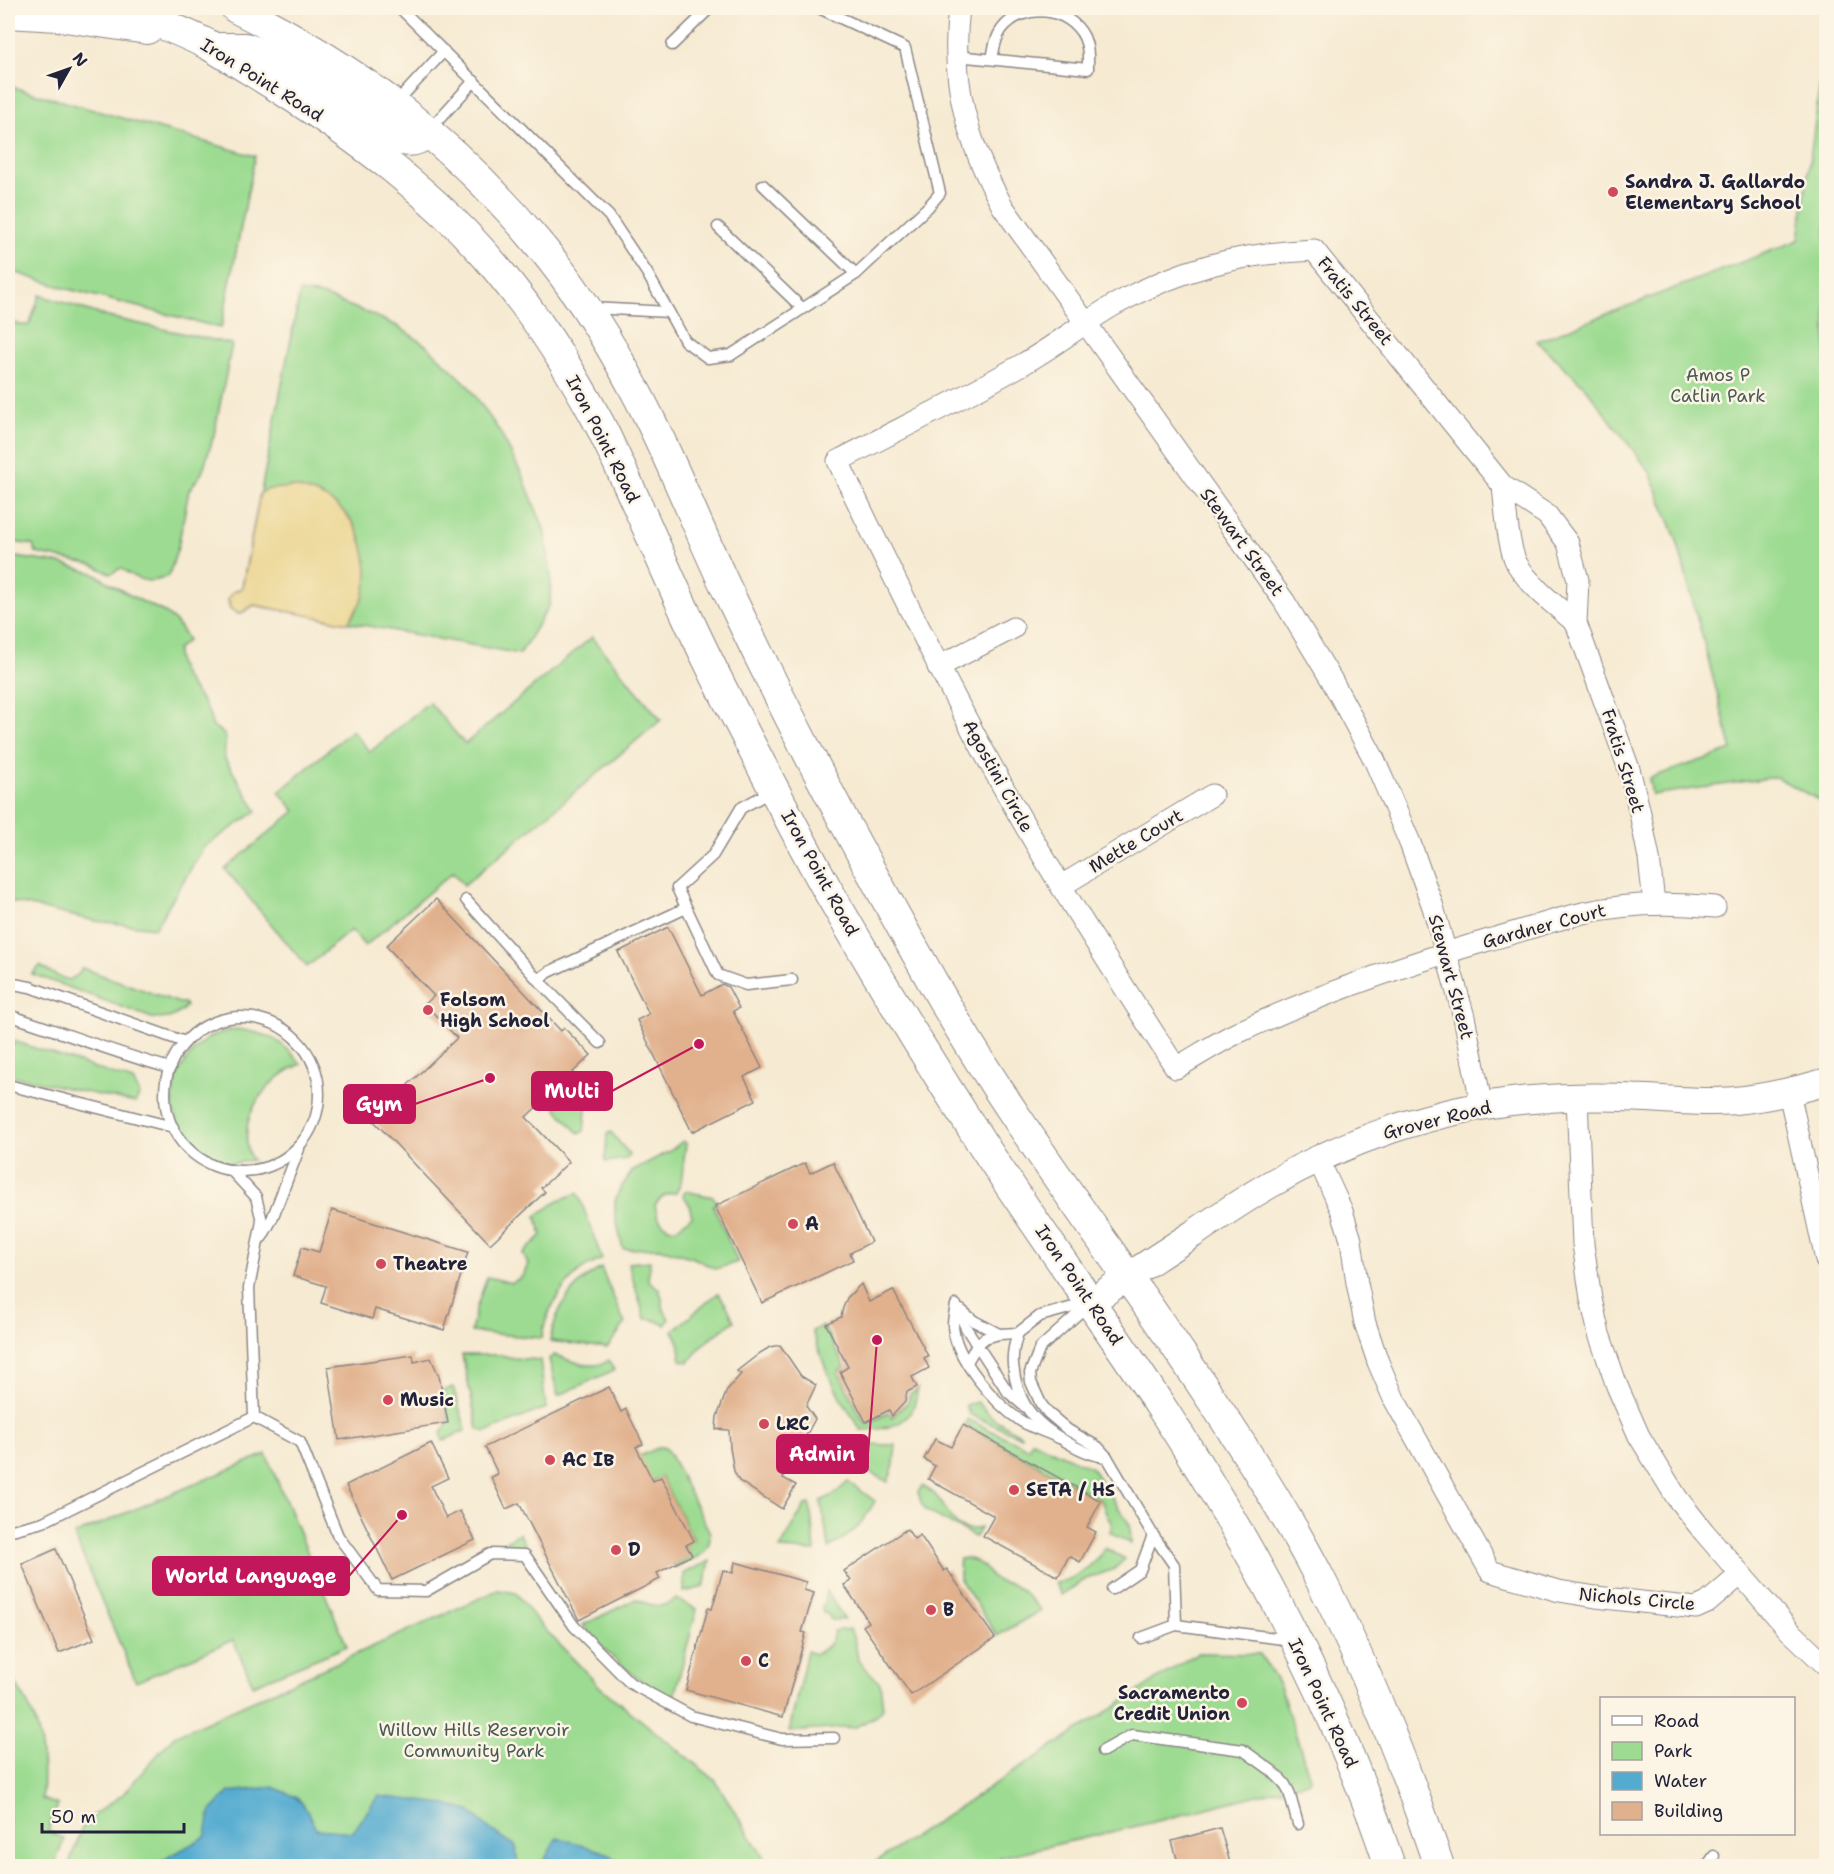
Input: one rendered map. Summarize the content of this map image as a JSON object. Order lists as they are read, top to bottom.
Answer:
{
  "streets": {
    "main road": ["Iron Point Road"],
    "street": [
      "Fratis Street",
      "Stewart Street",
      "Agostini Circle",
      "Mette Court",
      "Gardner Court",
      "Grover Road",
      "Nichols Circle"
    ]
  },
  "crossings": [
    ["Iron Point Road", "Grover Road"],
    ["Fratis Street", "Stewart Street"],
    ["Fratis Street", "Agostini Circle"],
    ["Fratis Street", "Gardner Court"],
    ["Stewart Street", "Agostini Circle"],
    ["Stewart Street", "Gardner Court"],
    ["Stewart Street", "Grover Road"],
    ["Agostini Circle", "Mette Court"],
    ["Agostini Circle", "Gardner Court"],
    ["Grover Road", "Nichols Circle"]
  ],
  "parks": ["Amos P Catlin Park", "Willow Hills Reservoir Community Park"],
  "places": [
    "Sandra J. Gallardo Elementary School",
    "Folsom High School",
    "Multi",
    "Gym",
    "A",
    "Theatre",
    "Admin",
    "Music",
    "LRC",
    "AC IB",
    "SETA / HS",
    "World Language",
    "D",
    "B",
    "C",
    "Sacramento Credit Union"
  ],
  "legend": [
    "Road",
    "Park",
    "Water",
    "Building"
  ],
  "scale_bar": "50 m",
  "north": "top right"
}
